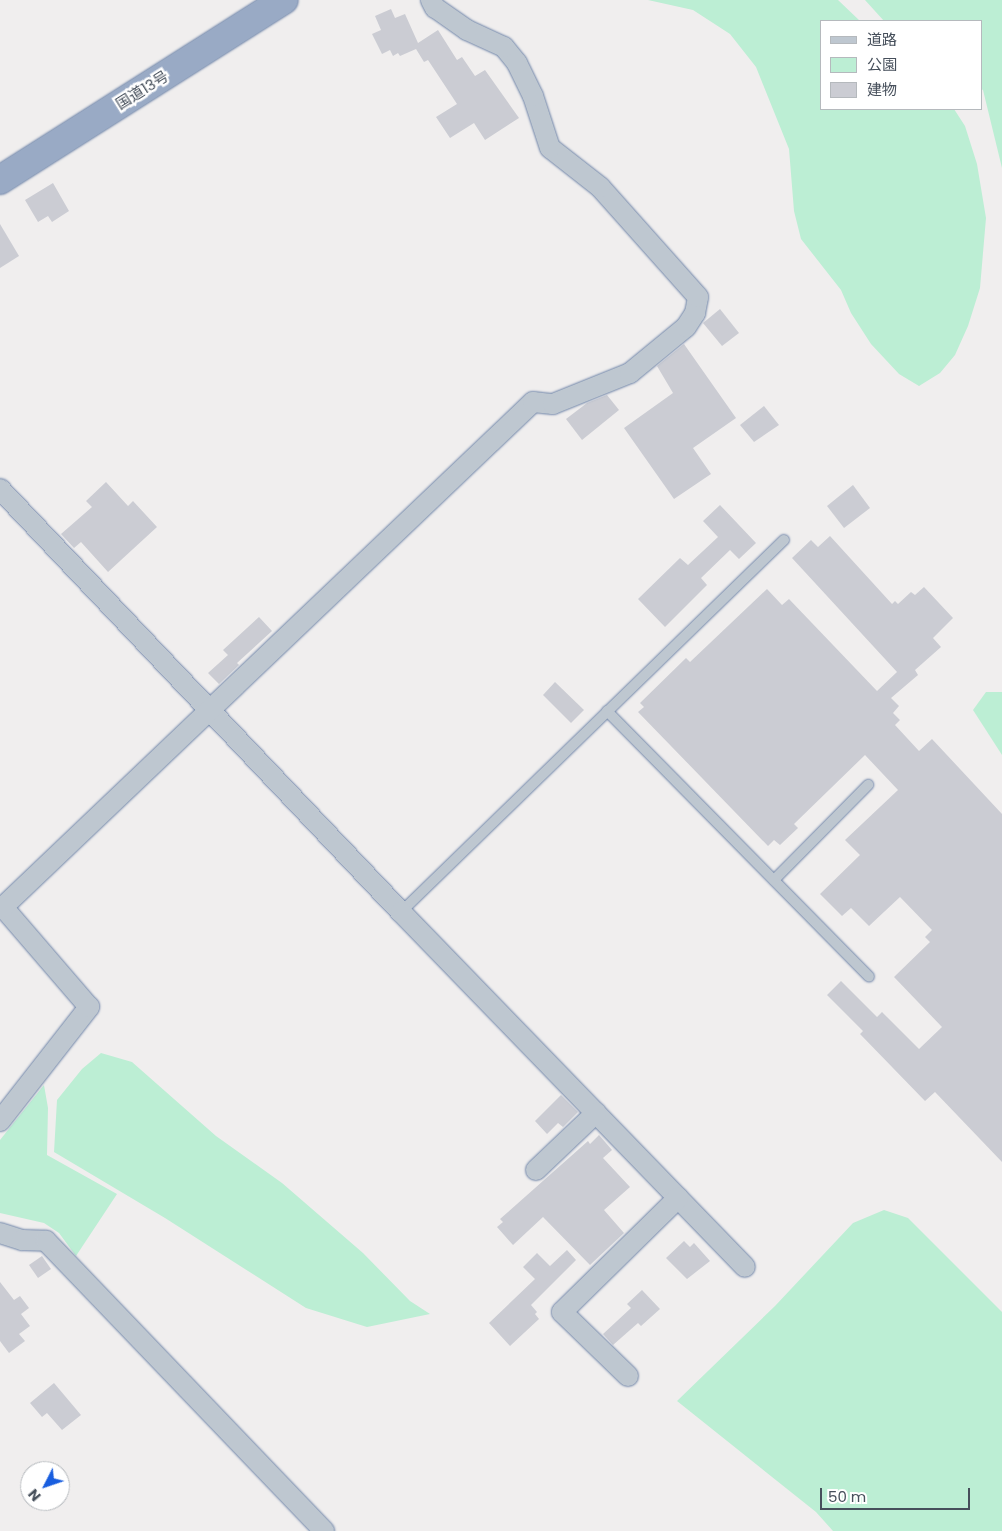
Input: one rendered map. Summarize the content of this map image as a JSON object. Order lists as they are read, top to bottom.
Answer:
{
  "streets": {
    "highway": ["国道13号"]
  },
  "legend": ["道路", "公園", "建物"],
  "scale_bar": "50 m",
  "north": "bottom left"
}
